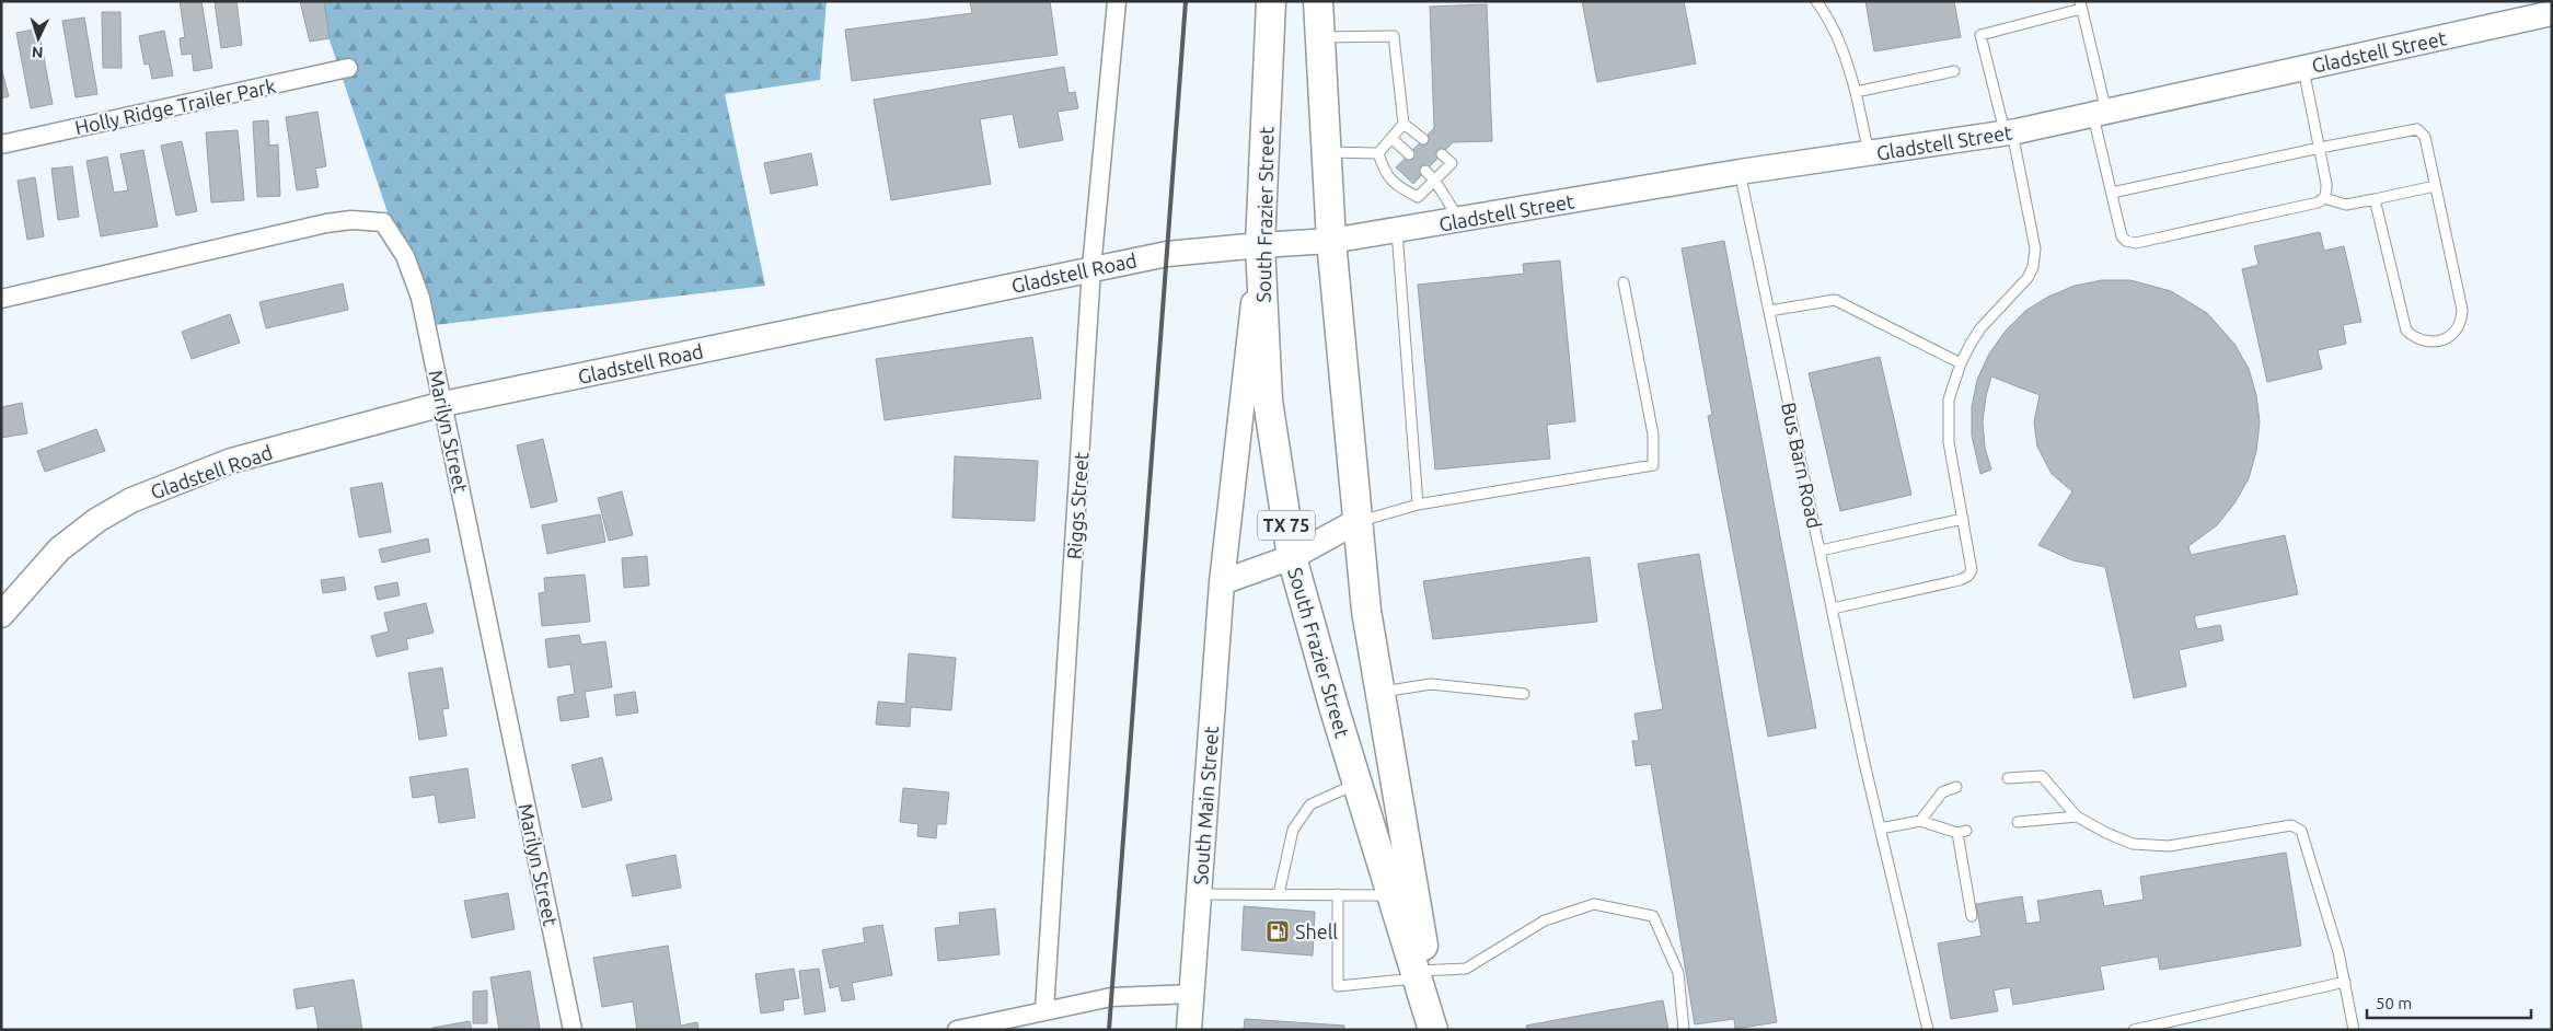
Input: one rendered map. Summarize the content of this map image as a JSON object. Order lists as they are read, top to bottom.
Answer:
{
  "streets": {
    "main road": ["South Frazier Street", "TX 75"],
    "street": [
      "Gladstell Street",
      "Holly Ridge Trailer Park",
      "Gladstell Road",
      "Marilyn Street",
      "Riggs Street",
      "South Main Street"
    ],
    "lane": ["Bus Barn Road"]
  },
  "crossings": [
    ["Gladstell Street", "South Frazier Street"],
    ["Gladstell Street", "Gladstell Road"],
    ["Gladstell Street", "Bus Barn Road"],
    ["South Frazier Street", "Gladstell Road"],
    ["South Frazier Street", "South Main Street"],
    ["Gladstell Road", "Marilyn Street"],
    ["Gladstell Road", "Riggs Street"],
    ["Gladstell Road", "South Main Street"]
  ],
  "places": {
    "fuel station": ["Shell"]
  },
  "scale_bar": "50 m",
  "north": "bottom"
}
